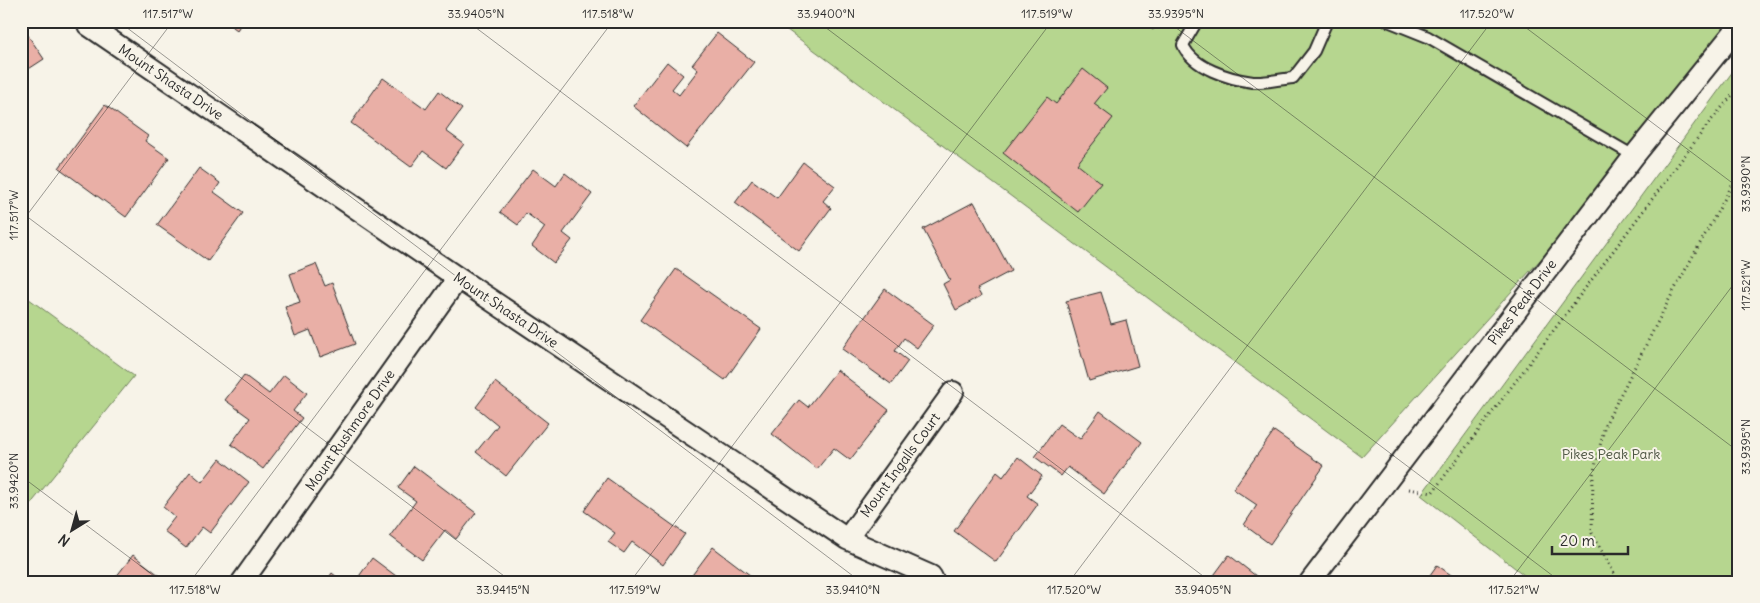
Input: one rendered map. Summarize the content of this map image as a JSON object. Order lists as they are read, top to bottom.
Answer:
{
  "streets": {
    "street": [
      "Mount Shasta Drive",
      "Pikes Peak Drive",
      "Mount Rushmore Drive",
      "Mount Ingalls Court"
    ]
  },
  "crossings": [
    ["Mount Shasta Drive", "Mount Rushmore Drive"],
    ["Mount Shasta Drive", "Mount Ingalls Court"]
  ],
  "parks": ["Pikes Peak Park"],
  "scale_bar": "20 m",
  "north": "bottom left",
  "coordinates": [
    "117.517°W",
    "33.9405°N",
    "117.518°W",
    "33.9400°N",
    "117.519°W",
    "33.9395°N",
    "117.520°W",
    "33.9390°N",
    "117.521°W",
    "33.9420°N",
    "33.9415°N",
    "33.9410°N"
  ]
}
